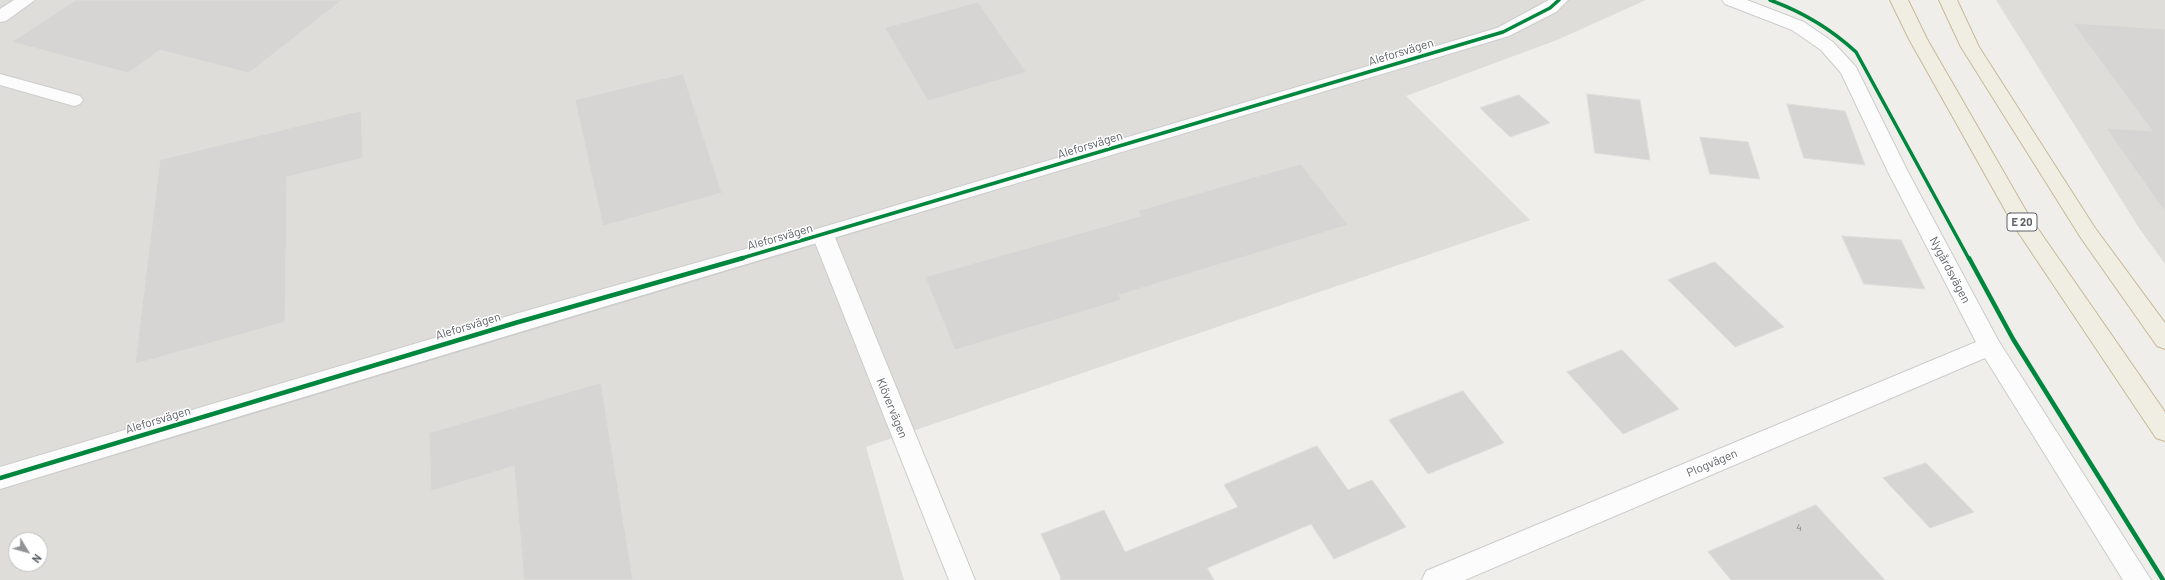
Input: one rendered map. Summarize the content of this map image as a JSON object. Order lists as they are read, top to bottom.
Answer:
{
  "streets": {
    "highway": ["E 20"],
    "street": [
      "Aleforsvägen",
      "Nygårdsvägen",
      "Klövervägen",
      "Plogvägen"
    ]
  },
  "crossings": [
    ["Aleforsvägen", "Klövervägen"],
    ["Nygårdsvägen", "Plogvägen"]
  ],
  "house_numbers": ["4"],
  "north": "bottom right"
}
